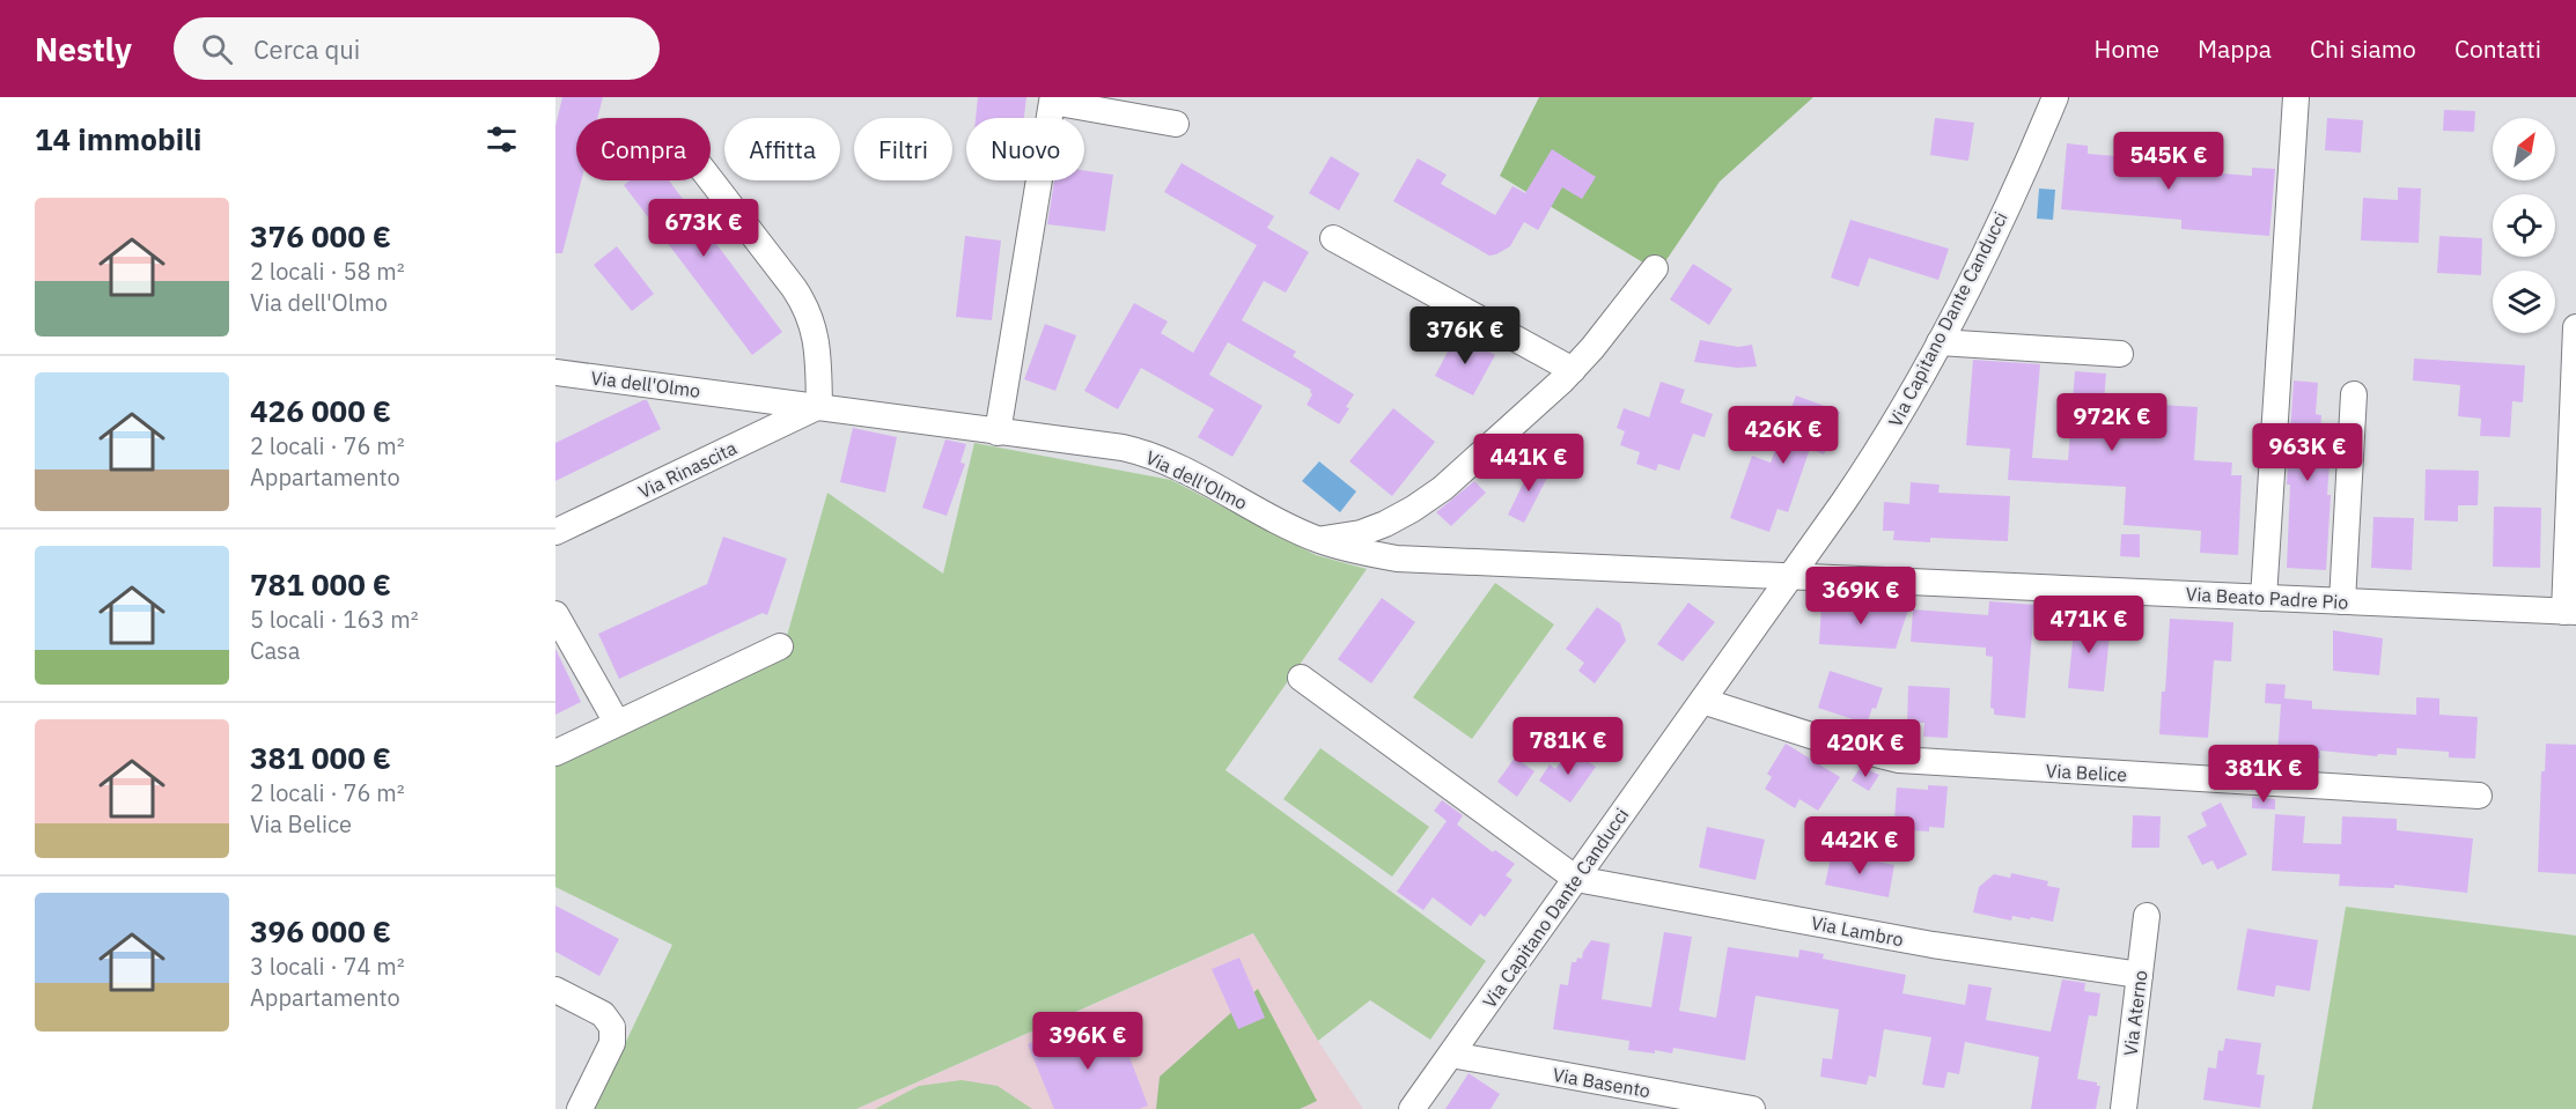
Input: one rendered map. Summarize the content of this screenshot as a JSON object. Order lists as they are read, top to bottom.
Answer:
{
  "streets": {
    "street": [
      "Via Capitano Dante Canducci",
      "Via dell'Olmo",
      "Via Rinascita",
      "Via Beato Padre Pio",
      "Via Belice",
      "Via Lambro",
      "Via Aterno",
      "Via Basento"
    ]
  },
  "crossings": [
    ["Via Capitano Dante Canducci", "Via dell'Olmo"],
    ["Via Capitano Dante Canducci", "Via Beato Padre Pio"],
    ["Via Capitano Dante Canducci", "Via Belice"],
    ["Via Capitano Dante Canducci", "Via Lambro"],
    ["Via Capitano Dante Canducci", "Via Basento"],
    ["Via dell'Olmo", "Via Rinascita"],
    ["Via dell'Olmo", "Via Beato Padre Pio"],
    ["Via Lambro", "Via Aterno"]
  ],
  "north": "top right",
  "page": {
    "header": "Nestly",
    "search": "Cerca qui",
    "nav": [
      "Home",
      "Mappa",
      "Chi siamo",
      "Contatti"
    ],
    "heading": "14 immobili",
    "chip": [
      "Compra",
      "Affitta",
      "Filtri",
      "Nuovo"
    ],
    "price": [
      "545K €",
      "673K €",
      "376K €",
      "972K €",
      "426K €",
      "963K €",
      "441K €",
      "369K €",
      "471K €",
      "781K €",
      "420K €",
      "381K €",
      "442K €",
      "396K €"
    ],
    "list": [
      {
        "name": "376 000 €",
        "note": "2 locali · 58 m² · Via dell'Olmo"
      },
      {
        "name": "426 000 €",
        "note": "2 locali · 76 m² · Appartamento"
      },
      {
        "name": "781 000 €",
        "note": "5 locali · 163 m² · Casa"
      },
      {
        "name": "381 000 €",
        "note": "2 locali · 76 m² · Via Belice"
      },
      {
        "name": "396 000 €",
        "note": "3 locali · 74 m² · Appartamento"
      }
    ]
  }
}
